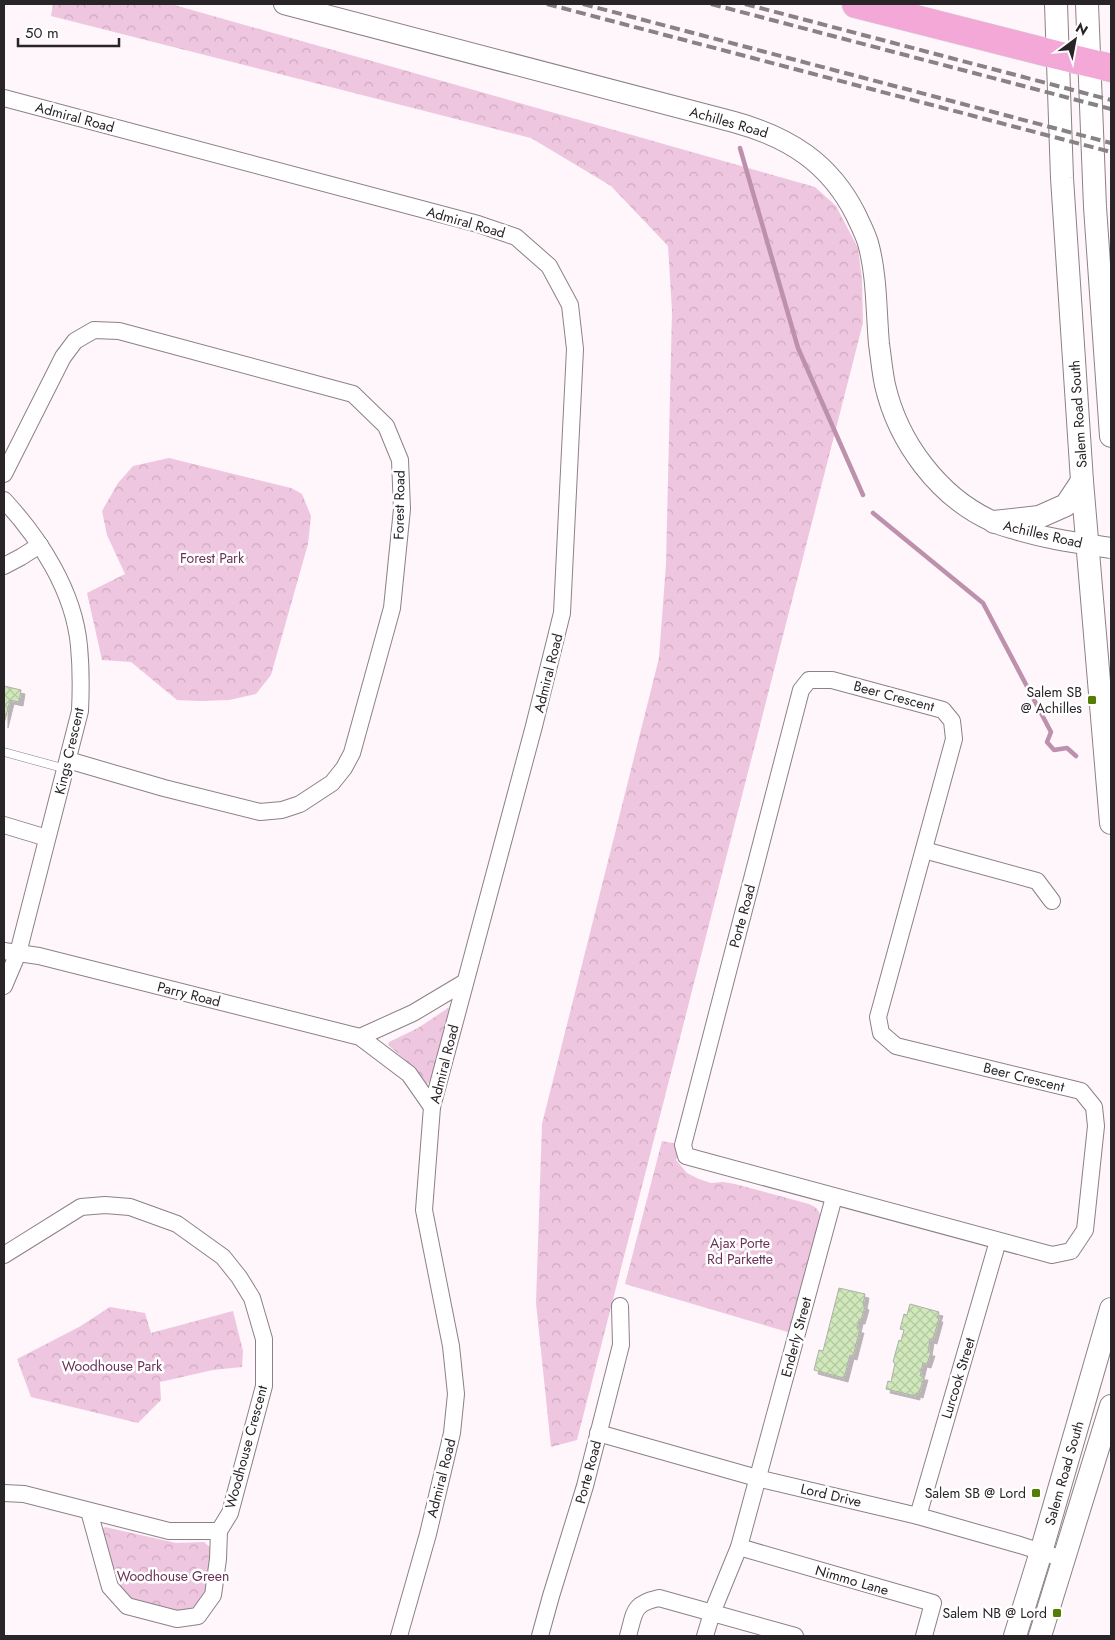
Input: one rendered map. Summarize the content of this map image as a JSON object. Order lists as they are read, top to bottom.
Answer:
{
  "streets": {
    "main road": ["Salem Road South"],
    "street": [
      "Admiral Road",
      "Achilles Road",
      "Forest Road",
      "Beer Crescent",
      "Kings Crescent",
      "Porte Road",
      "Parry Road",
      "Enderly Street",
      "Lurcook Street",
      "Woodhouse Crescent",
      "Lord Drive",
      "Nimmo Lane"
    ]
  },
  "crossings": [
    ["Admiral Road", "Parry Road"],
    ["Achilles Road", "Salem Road South"],
    ["Salem Road South", "Lord Drive"],
    ["Forest Road", "Kings Crescent"],
    ["Beer Crescent", "Porte Road"],
    ["Beer Crescent", "Enderly Street"],
    ["Beer Crescent", "Lurcook Street"],
    ["Kings Crescent", "Parry Road"],
    ["Porte Road", "Lord Drive"],
    ["Enderly Street", "Lord Drive"],
    ["Enderly Street", "Nimmo Lane"],
    ["Lurcook Street", "Lord Drive"]
  ],
  "parks": [
    "Forest Park",
    "Ajax Porte Rd Parkette",
    "Woodhouse Park",
    "Woodhouse Green"
  ],
  "places": {
    "transit": ["Salem SB @ Achilles", "Salem SB @ Lord", "Salem NB @ Lord"]
  },
  "scale_bar": "50 m",
  "north": "top right"
}
